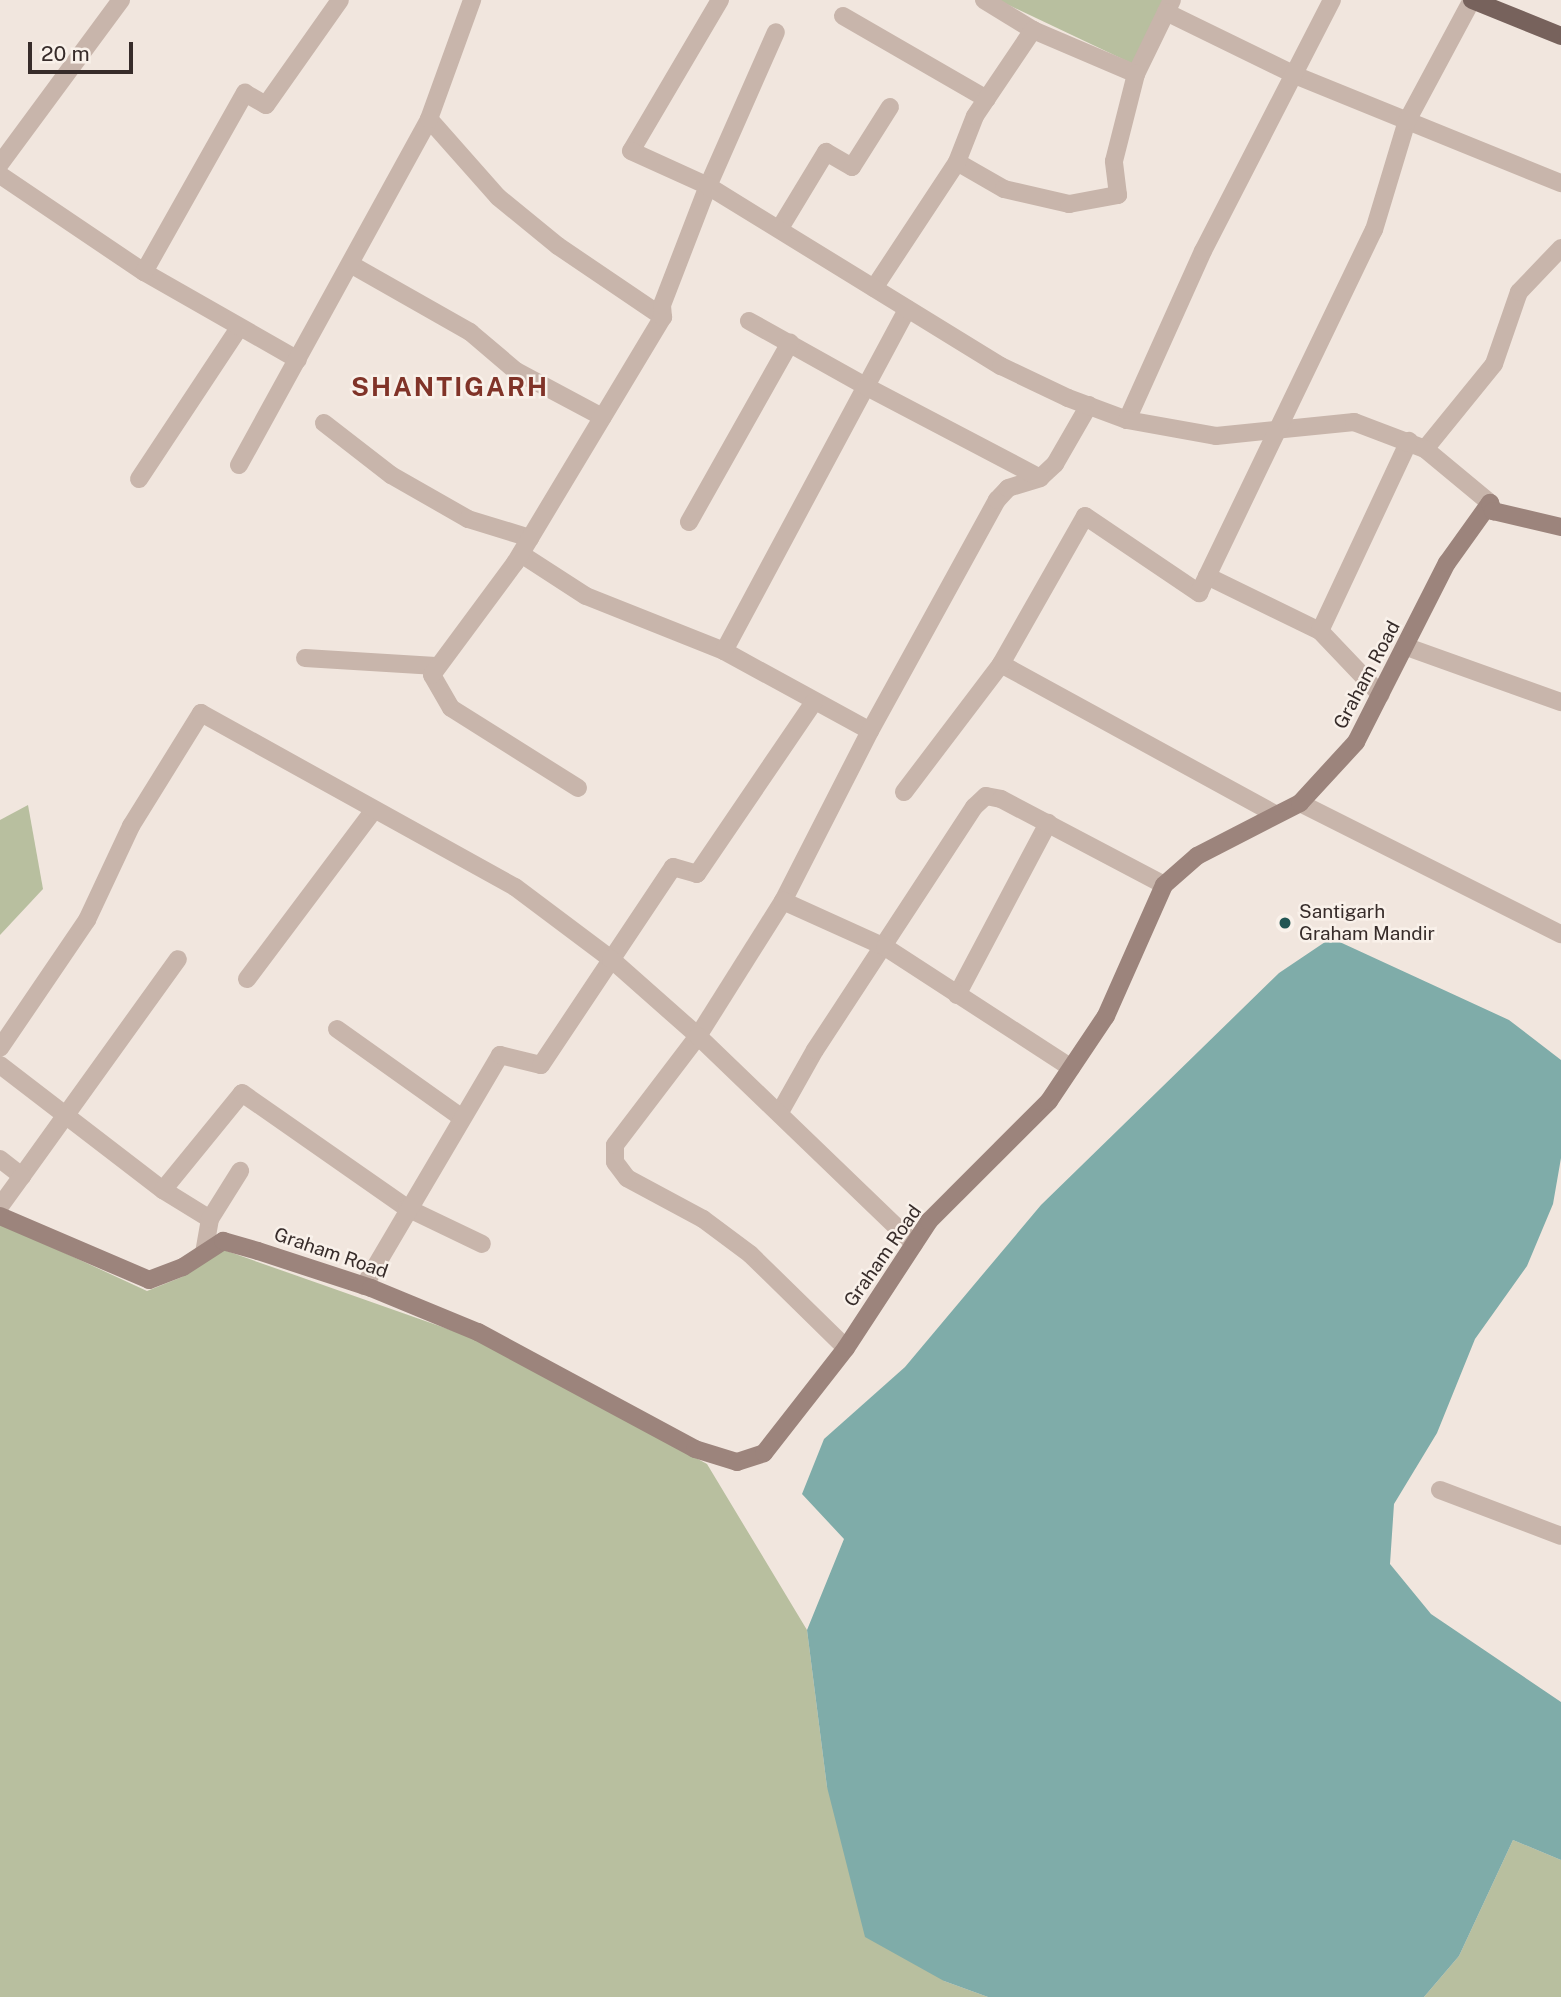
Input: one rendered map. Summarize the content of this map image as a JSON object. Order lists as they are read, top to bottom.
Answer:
{
  "streets": {
    "street": ["Graham Road"]
  },
  "districts": ["SHANTIGARH"],
  "places": ["Santigarh Graham Mandir"],
  "scale_bar": "20 m"
}
